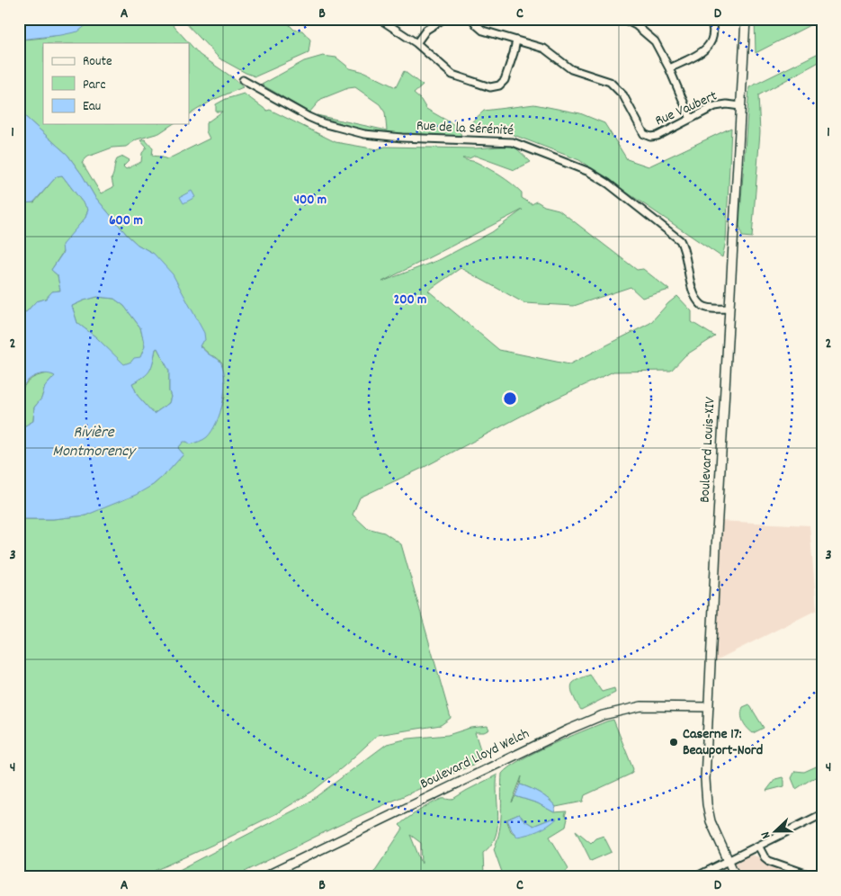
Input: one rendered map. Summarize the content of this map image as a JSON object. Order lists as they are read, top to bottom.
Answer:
{
  "streets": {
    "main road": ["Boulevard Louis-XIV", "Boulevard Lloyd Welch"],
    "street": ["Rue Vaubert", "Rue de la Sérénité"]
  },
  "crossings": [
    ["Rue Vaubert", "Boulevard Louis-XIV"],
    ["Rue de la Sérénité", "Boulevard Louis-XIV"],
    ["Boulevard Louis-XIV", "Boulevard Lloyd Welch"]
  ],
  "water": ["Rivière Montmorency"],
  "places": ["Caserne 17: Beauport-Nord"],
  "legend": ["Route", "Parc", "Eau"],
  "north": "left",
  "grid": {
    "columns": [
      "A",
      "B",
      "C",
      "D"
    ],
    "rows": [
      "1",
      "2",
      "3",
      "4"
    ]
  },
  "rings": ["400 m", "600 m", "200 m"]
}
